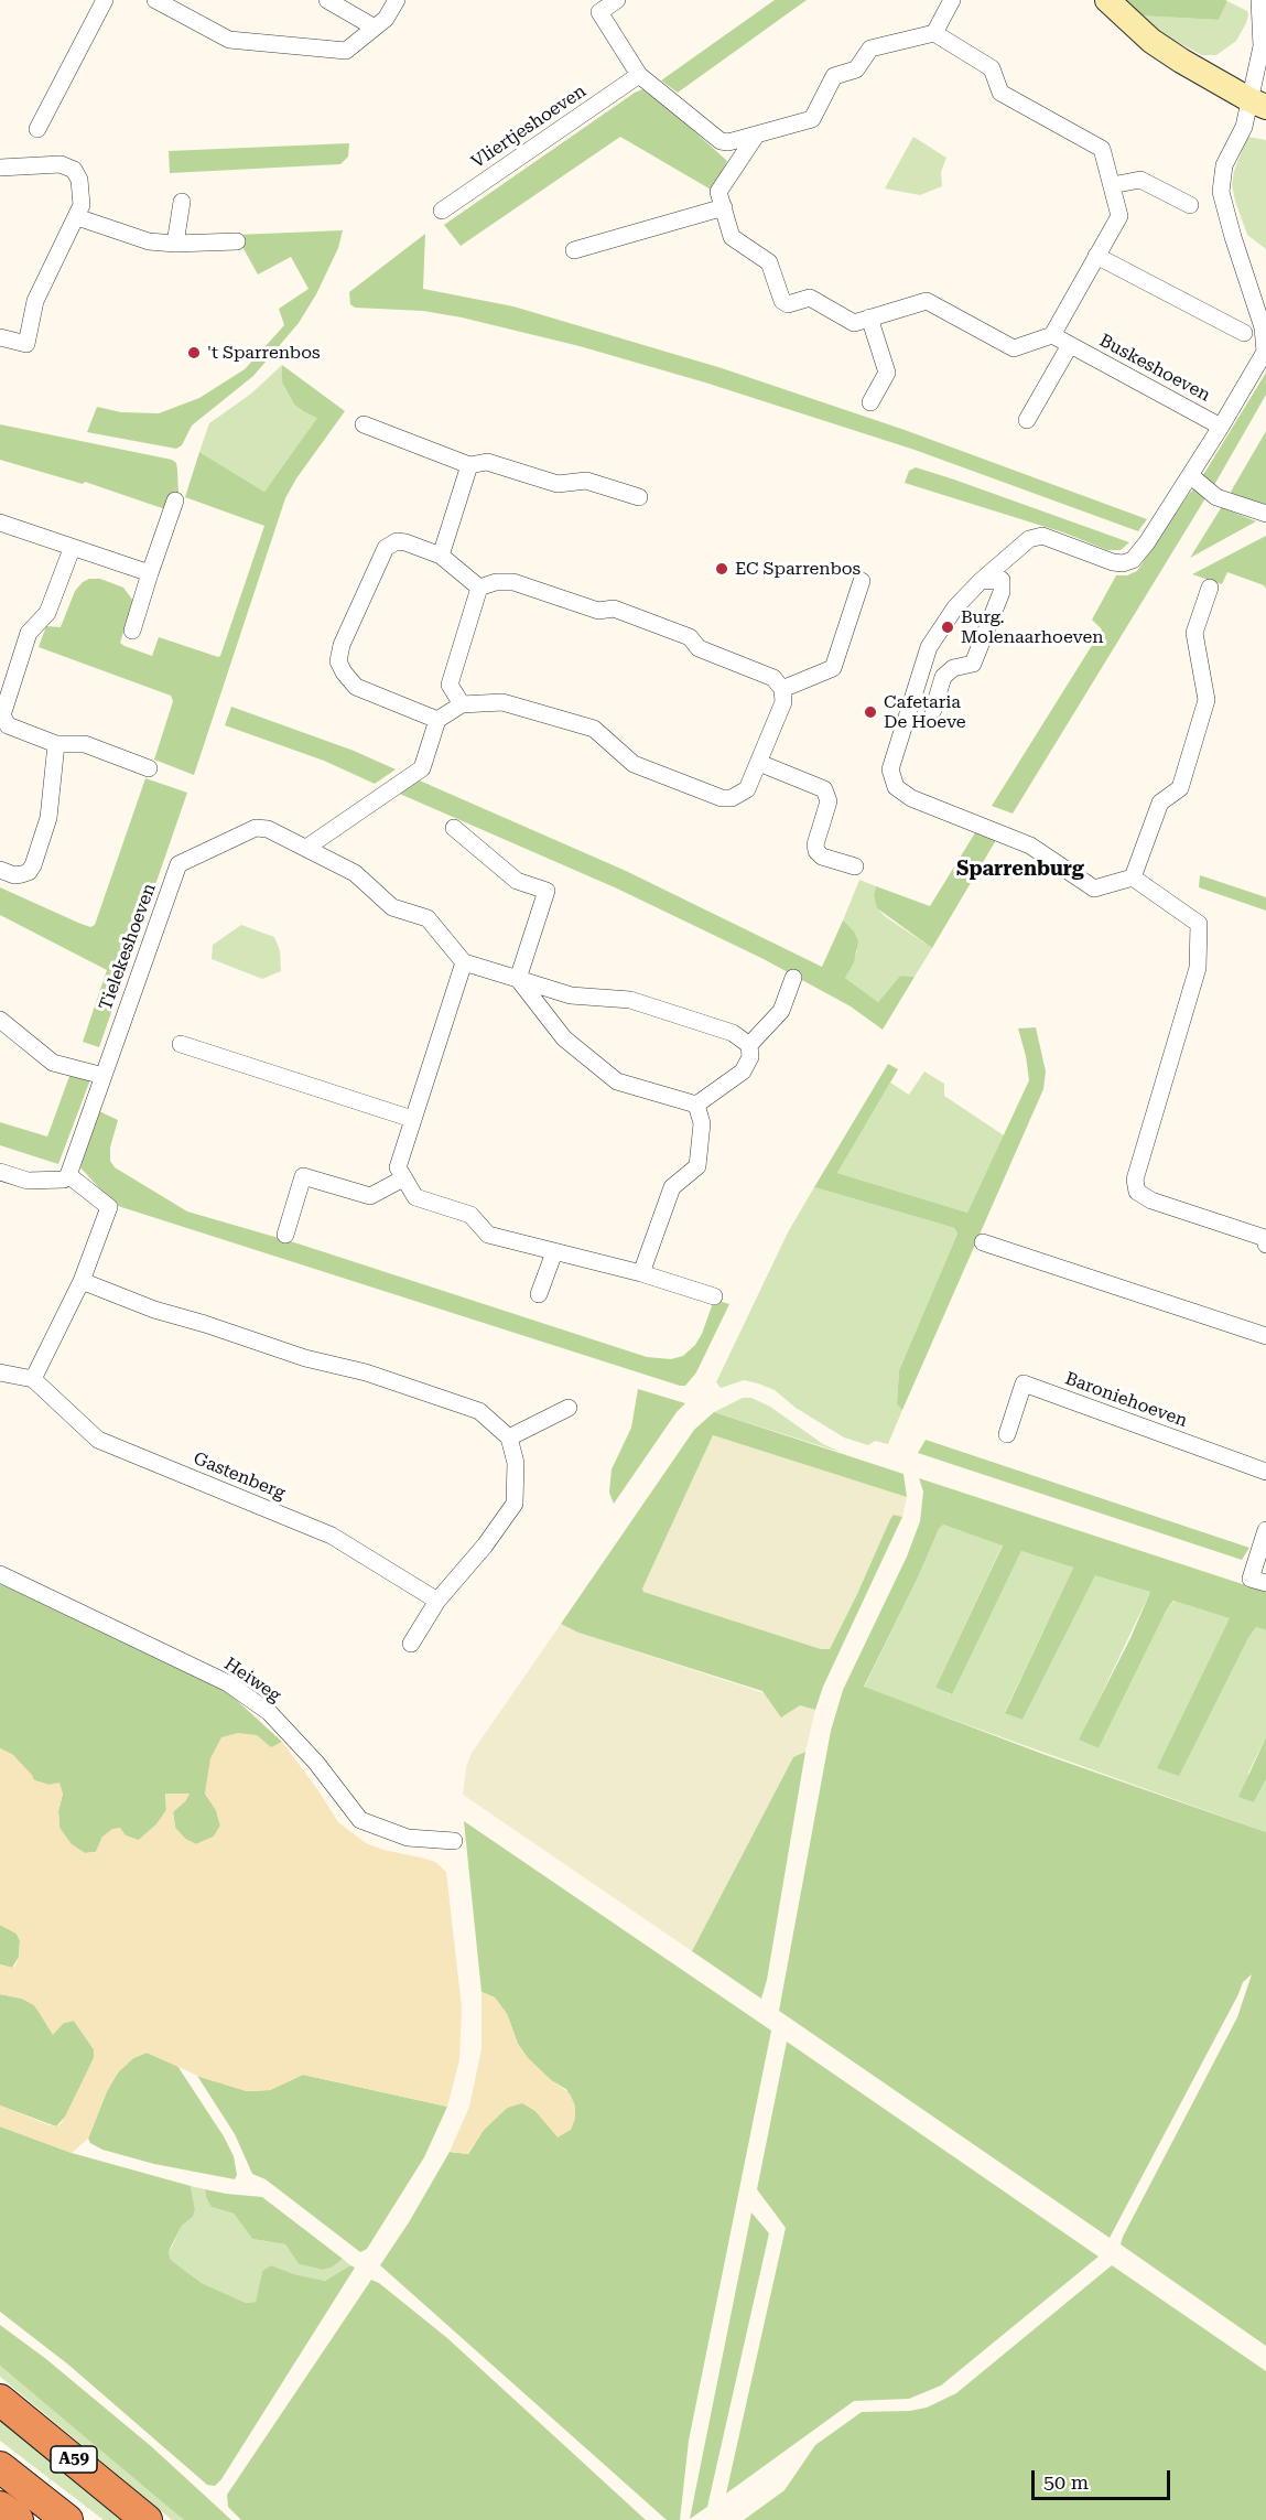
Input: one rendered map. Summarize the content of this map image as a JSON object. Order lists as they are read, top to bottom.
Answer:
{
  "streets": {
    "highway": ["A59"],
    "street": [
      "Vliertjeshoeven",
      "Buskeshoeven",
      "Tielekeshoeven",
      "Baroniehoeven",
      "Gastenberg",
      "Heiweg"
    ]
  },
  "districts": ["Sparrenburg"],
  "places": [
    "'t Sparrenbos",
    "EC Sparrenbos",
    "Burg. Molenaarhoeven",
    "Cafetaria De Hoeve"
  ],
  "scale_bar": "50 m"
}
